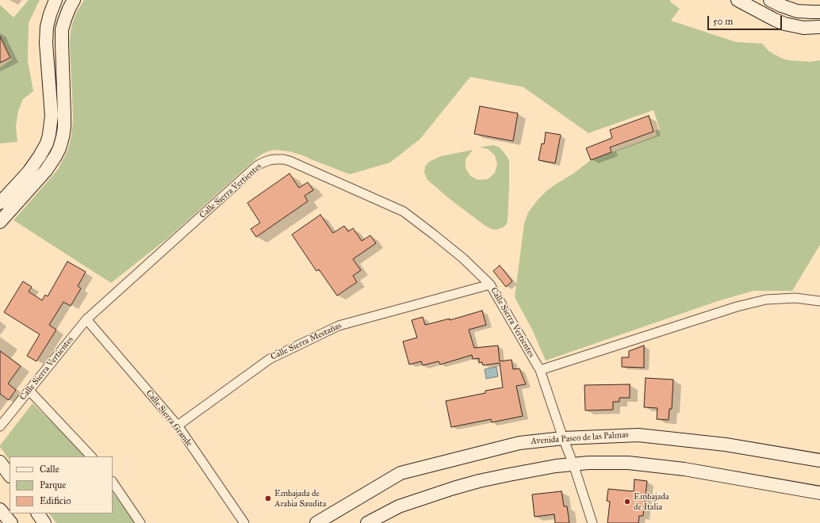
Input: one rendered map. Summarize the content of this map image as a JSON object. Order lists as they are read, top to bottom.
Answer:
{
  "streets": {
    "main road": ["Avenida Paseo de las Palmas"],
    "street": ["Calle Sierra Vertientes", "Calle Sierra Mestañas", "Calle Sierra Grande"]
  },
  "crossings": [
    ["Calle Sierra Vertientes", "Calle Sierra Mestañas"],
    ["Calle Sierra Vertientes", "Calle Sierra Grande"],
    ["Calle Sierra Vertientes", "Avenida Paseo de las Palmas"],
    ["Calle Sierra Mestañas", "Calle Sierra Grande"]
  ],
  "places": ["Embajada de Arabia Saudita", "Embajada de Italia"],
  "legend": ["Calle", "Parque", "Edificio"],
  "scale_bar": "50 m"
}
